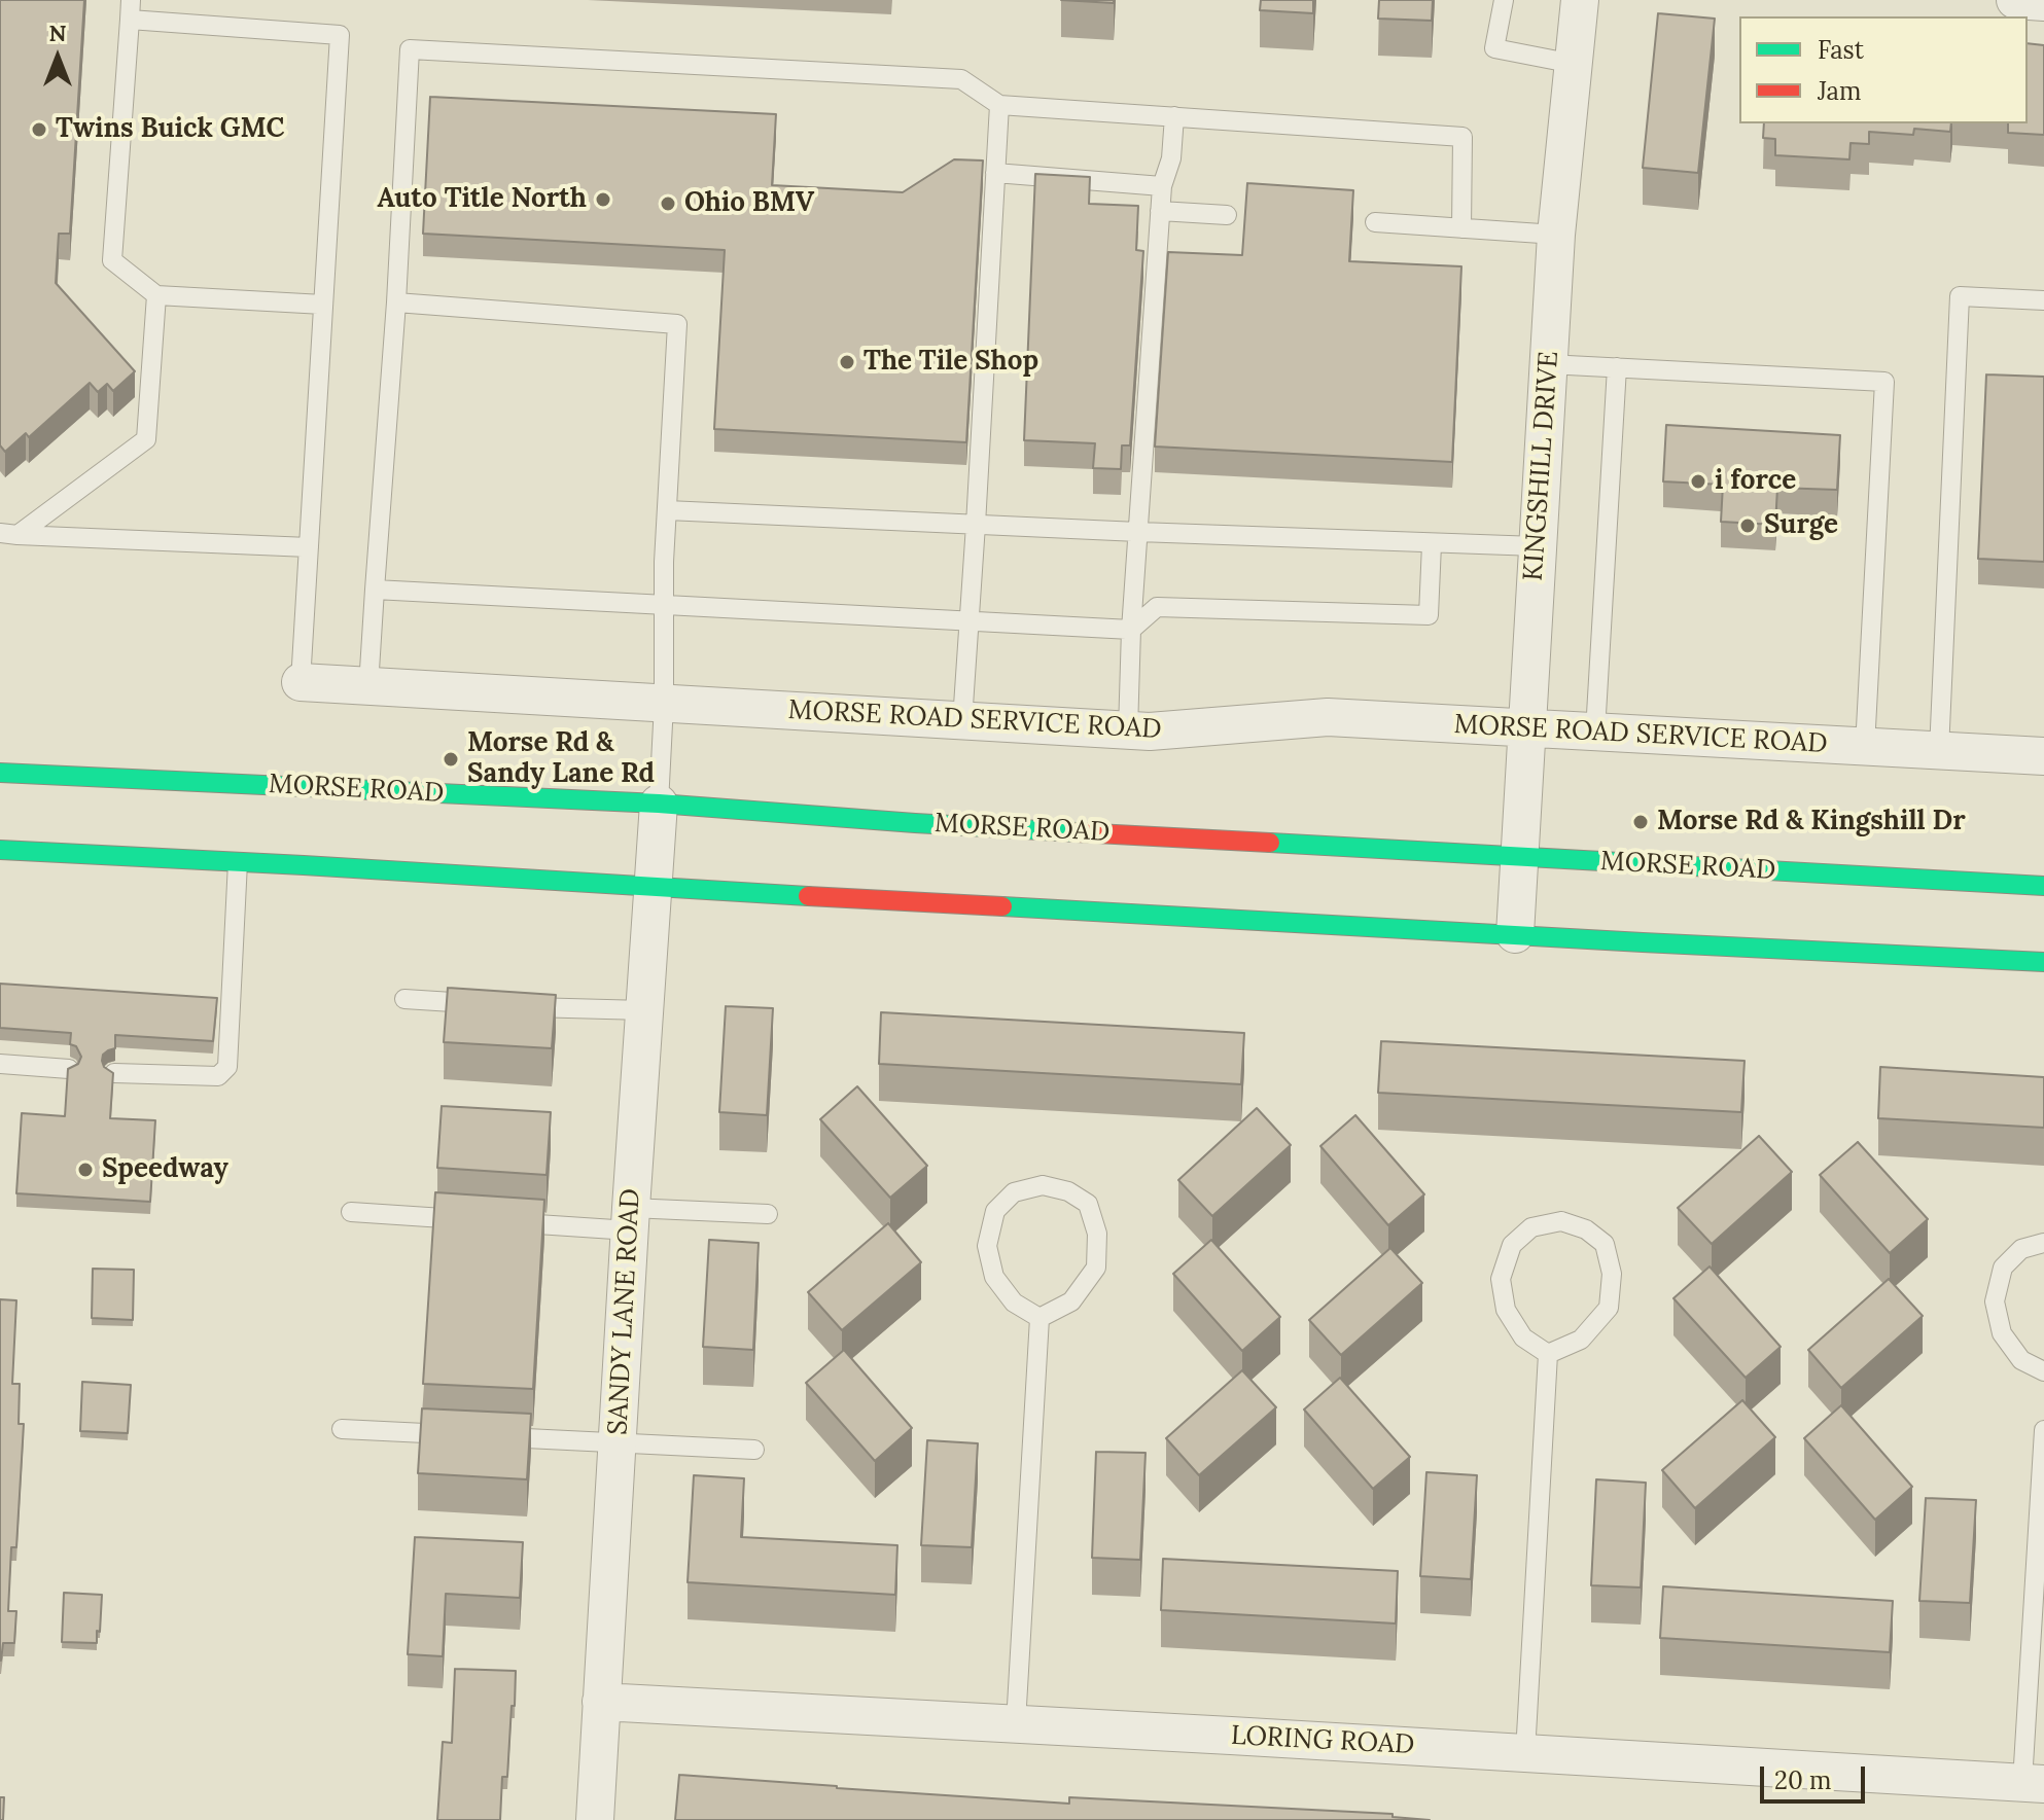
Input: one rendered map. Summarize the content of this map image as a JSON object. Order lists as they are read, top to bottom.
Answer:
{
  "streets": {
    "main road": ["MORSE ROAD"],
    "street": [
      "KINGSHILL DRIVE",
      "MORSE ROAD SERVICE ROAD",
      "SANDY LANE ROAD",
      "LORING ROAD"
    ]
  },
  "crossings": [
    ["KINGSHILL DRIVE", "MORSE ROAD SERVICE ROAD"],
    ["KINGSHILL DRIVE", "MORSE ROAD"],
    ["MORSE ROAD", "SANDY LANE ROAD"],
    ["SANDY LANE ROAD", "LORING ROAD"]
  ],
  "places": [
    "Twins Buick GMC",
    "Auto Title North",
    "Ohio BMV",
    "The Tile Shop",
    "i force",
    "Surge",
    "Morse Rd & Sandy Lane Rd",
    "Morse Rd & Kingshill Dr",
    "Speedway"
  ],
  "legend": ["Fast", "Jam"],
  "scale_bar": "20 m",
  "north": "top"
}
